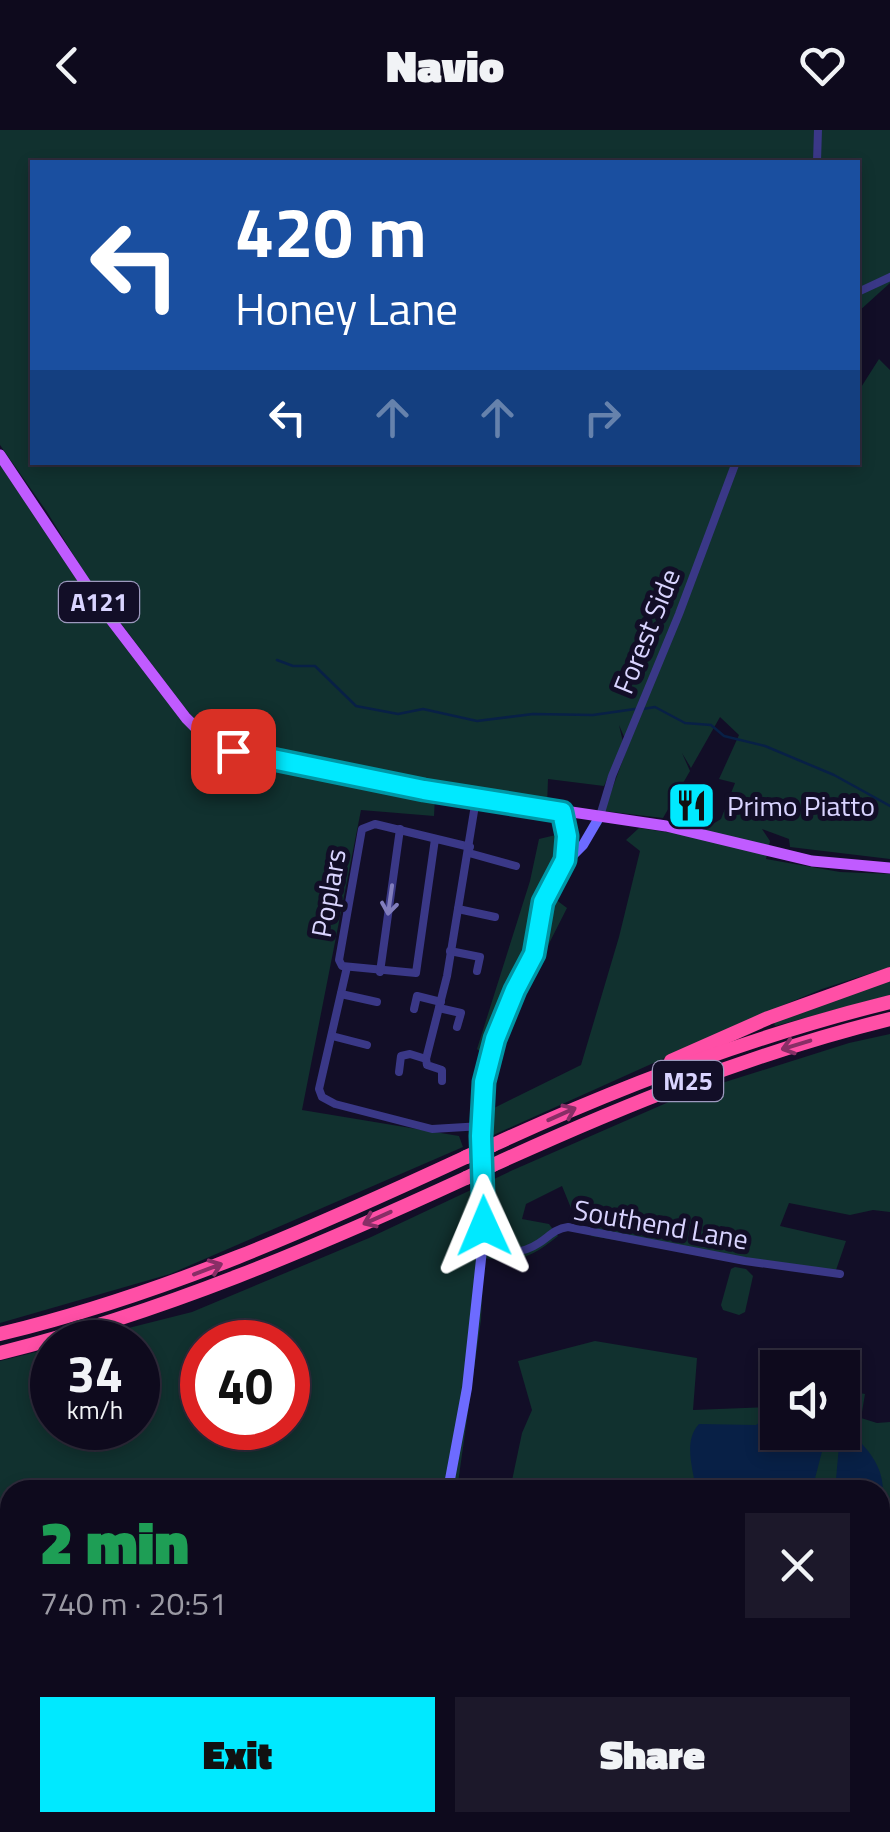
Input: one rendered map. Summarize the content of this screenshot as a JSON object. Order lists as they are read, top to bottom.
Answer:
{
  "streets": {
    "highway": ["M25"],
    "main road": ["A121"],
    "street": ["Forest Side", "Poplars", "Southend Lane"]
  },
  "crossings": [
    ["A121", "Forest Side"]
  ],
  "places": {
    "restaurant": ["Primo Piatto"]
  },
  "page": {
    "header": "Navio",
    "turn": ["420 m", "Honey Lane"],
    "speed": "34 km/h",
    "limit": "40",
    "heading": ["2 min", "740 m · 20:51"],
    "buttons": ["Exit", "Share"]
  }
}
